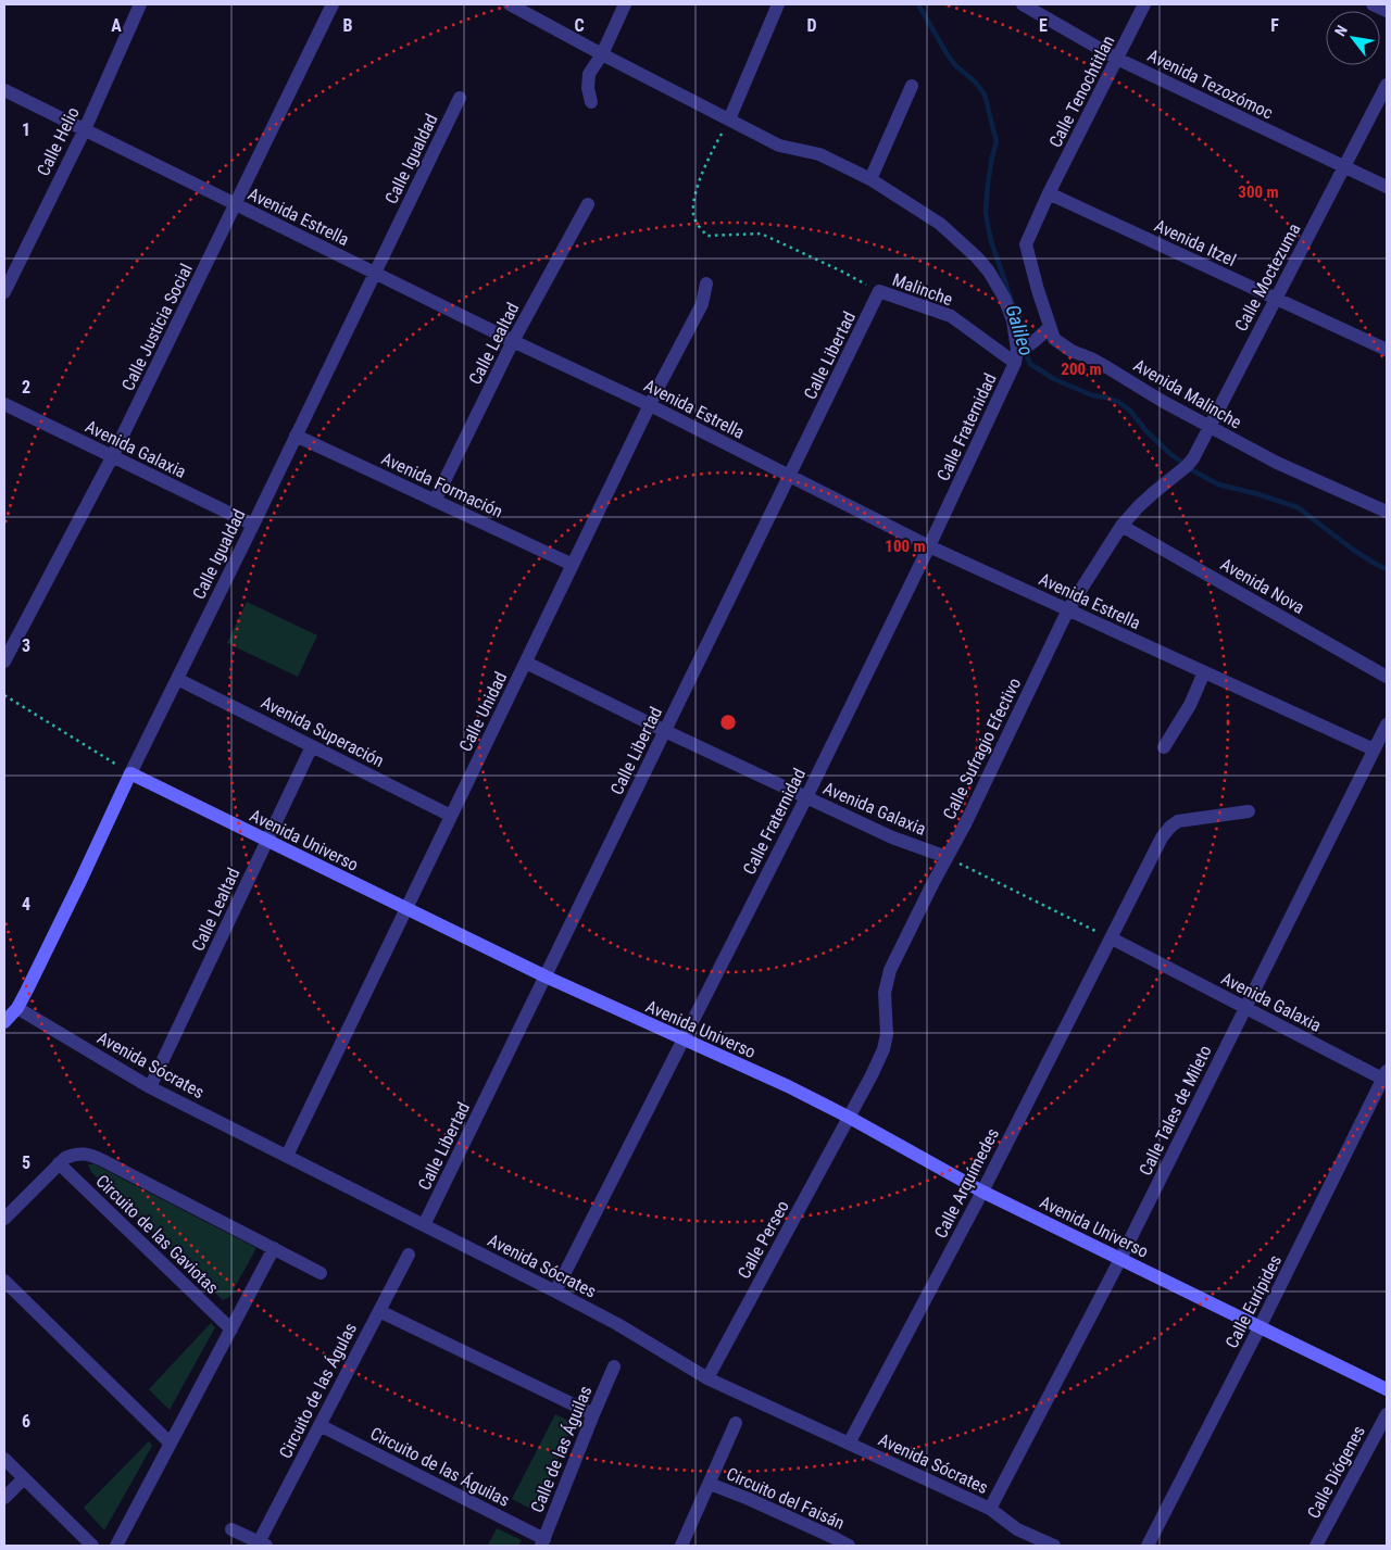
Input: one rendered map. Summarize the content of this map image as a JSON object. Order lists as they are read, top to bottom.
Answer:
{
  "streets": {
    "street": [
      "Avenida Tezozómoc",
      "Calle Tenochtitlan",
      "Calle Helio",
      "Calle Igualdad",
      "Avenida Estrella",
      "Avenida Itzel",
      "Calle Moctezuma",
      "Malinche",
      "Calle Justicia Social",
      "Calle Lealtad",
      "Calle Libertad",
      "Avenida Malinche",
      "Calle Fraternidad",
      "Avenida Galaxia",
      "Avenida Formación",
      "Avenida Nova",
      "Calle Unidad",
      "Avenida Superación",
      "Calle Sufragio Efectivo",
      "Avenida Universo",
      "Avenida Sócrates",
      "Calle Tales de Mileto",
      "Calle Arquímedes",
      "Circuito de las Gaviotas",
      "Calle Perseo",
      "Calle Eurípides",
      "Circuito de las Águlas",
      "Calle de las Águilas",
      "Circuito de las Águilas",
      "Calle Diógenes",
      "Circuito del Faisán"
    ]
  },
  "crossings": [
    ["Avenida Tezozómoc", "Calle Tenochtitlan"],
    ["Avenida Tezozómoc", "Calle Moctezuma"],
    ["Calle Tenochtitlan", "Avenida Itzel"],
    ["Calle Tenochtitlan", "Avenida Malinche"],
    ["Calle Helio", "Avenida Estrella"],
    ["Calle Igualdad", "Avenida Estrella"],
    ["Calle Igualdad", "Avenida Galaxia"],
    ["Calle Igualdad", "Avenida Formación"],
    ["Calle Igualdad", "Avenida Superación"],
    ["Calle Igualdad", "Avenida Universo"],
    ["Calle Igualdad", "Avenida Sócrates"],
    ["Avenida Estrella", "Calle Justicia Social"],
    ["Avenida Estrella", "Calle Lealtad"],
    ["Avenida Estrella", "Calle Libertad"],
    ["Avenida Estrella", "Calle Fraternidad"],
    ["Avenida Estrella", "Calle Unidad"],
    ["Avenida Estrella", "Calle Sufragio Efectivo"],
    ["Avenida Estrella", "Calle Tales de Mileto"],
    ["Avenida Itzel", "Calle Moctezuma"],
    ["Avenida Itzel", "Avenida Malinche"],
    ["Calle Moctezuma", "Avenida Malinche"],
    ["Calle Moctezuma", "Calle Sufragio Efectivo"],
    ["Malinche", "Calle Libertad"],
    ["Malinche", "Calle Fraternidad"],
    ["Calle Justicia Social", "Avenida Galaxia"],
    ["Calle Lealtad", "Avenida Formación"],
    ["Calle Lealtad", "Avenida Superación"],
    ["Calle Lealtad", "Avenida Universo"],
    ["Calle Lealtad", "Avenida Sócrates"],
    ["Calle Libertad", "Avenida Galaxia"],
    ["Calle Libertad", "Avenida Universo"],
    ["Calle Libertad", "Avenida Sócrates"],
    ["Avenida Malinche", "Calle Sufragio Efectivo"],
    ["Calle Fraternidad", "Avenida Galaxia"],
    ["Calle Fraternidad", "Avenida Universo"],
    ["Calle Fraternidad", "Avenida Sócrates"],
    ["Avenida Galaxia", "Calle Unidad"],
    ["Avenida Galaxia", "Calle Sufragio Efectivo"],
    ["Avenida Galaxia", "Calle Tales de Mileto"],
    ["Avenida Galaxia", "Calle Arquímedes"],
    ["Avenida Galaxia", "Calle Eurípides"],
    ["Avenida Formación", "Calle Unidad"],
    ["Avenida Nova", "Calle Sufragio Efectivo"],
    ["Calle Unidad", "Avenida Superación"],
    ["Calle Unidad", "Avenida Universo"],
    ["Calle Unidad", "Avenida Sócrates"],
    ["Calle Sufragio Efectivo", "Avenida Universo"],
    ["Calle Sufragio Efectivo", "Calle Perseo"],
    ["Avenida Universo", "Calle Tales de Mileto"],
    ["Avenida Universo", "Calle Arquímedes"],
    ["Avenida Universo", "Calle Perseo"],
    ["Avenida Universo", "Calle Eurípides"],
    ["Avenida Sócrates", "Calle Tales de Mileto"],
    ["Avenida Sócrates", "Calle Arquímedes"],
    ["Avenida Sócrates", "Calle Perseo"],
    ["Circuito de las Águlas", "Circuito de las Águilas"],
    ["Calle de las Águilas", "Circuito de las Águilas"]
  ],
  "water": ["Galileo"],
  "north": "top left",
  "grid": {
    "columns": [
      "A",
      "B",
      "C",
      "D",
      "E",
      "F"
    ],
    "rows": [
      "1",
      "2",
      "3",
      "4",
      "5",
      "6"
    ]
  },
  "rings": ["300 m", "200 m", "100 m"]
}
